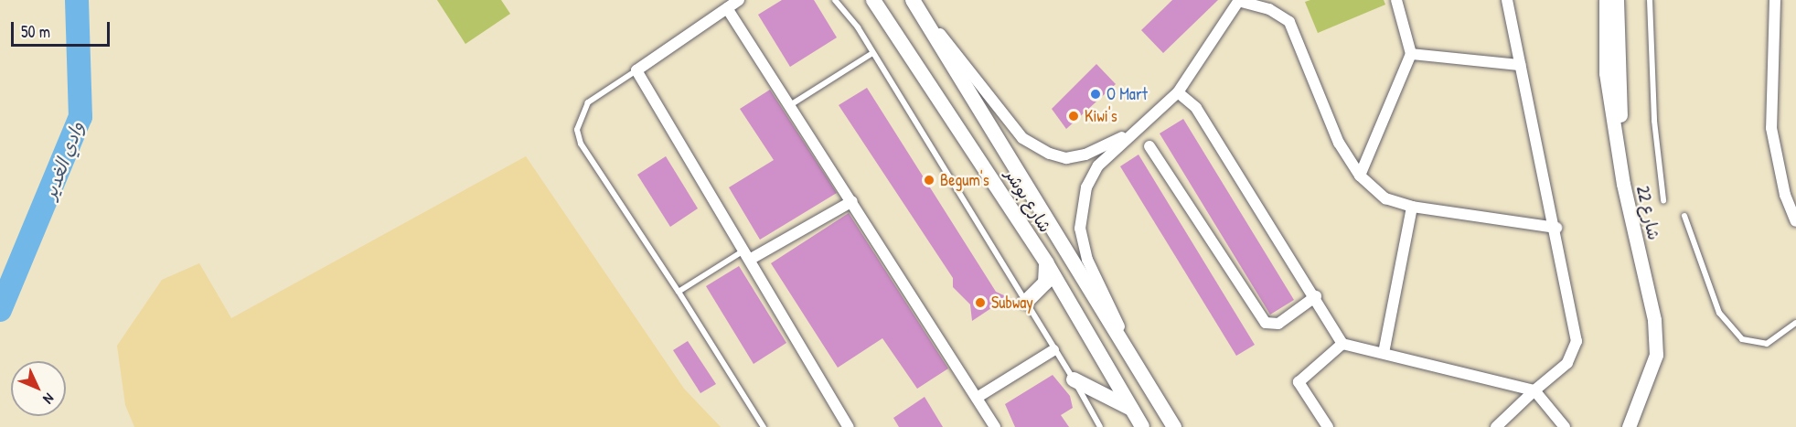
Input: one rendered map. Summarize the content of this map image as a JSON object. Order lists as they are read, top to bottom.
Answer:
{
  "streets": {
    "main road": ["شارع بوشر"],
    "street": ["شارع 22"]
  },
  "water": ["وادي الغدير"],
  "places": [
    "O Mart",
    "Kiwi's",
    "Begum's",
    "Subway"
  ],
  "scale_bar": "50 m",
  "north": "bottom right"
}
